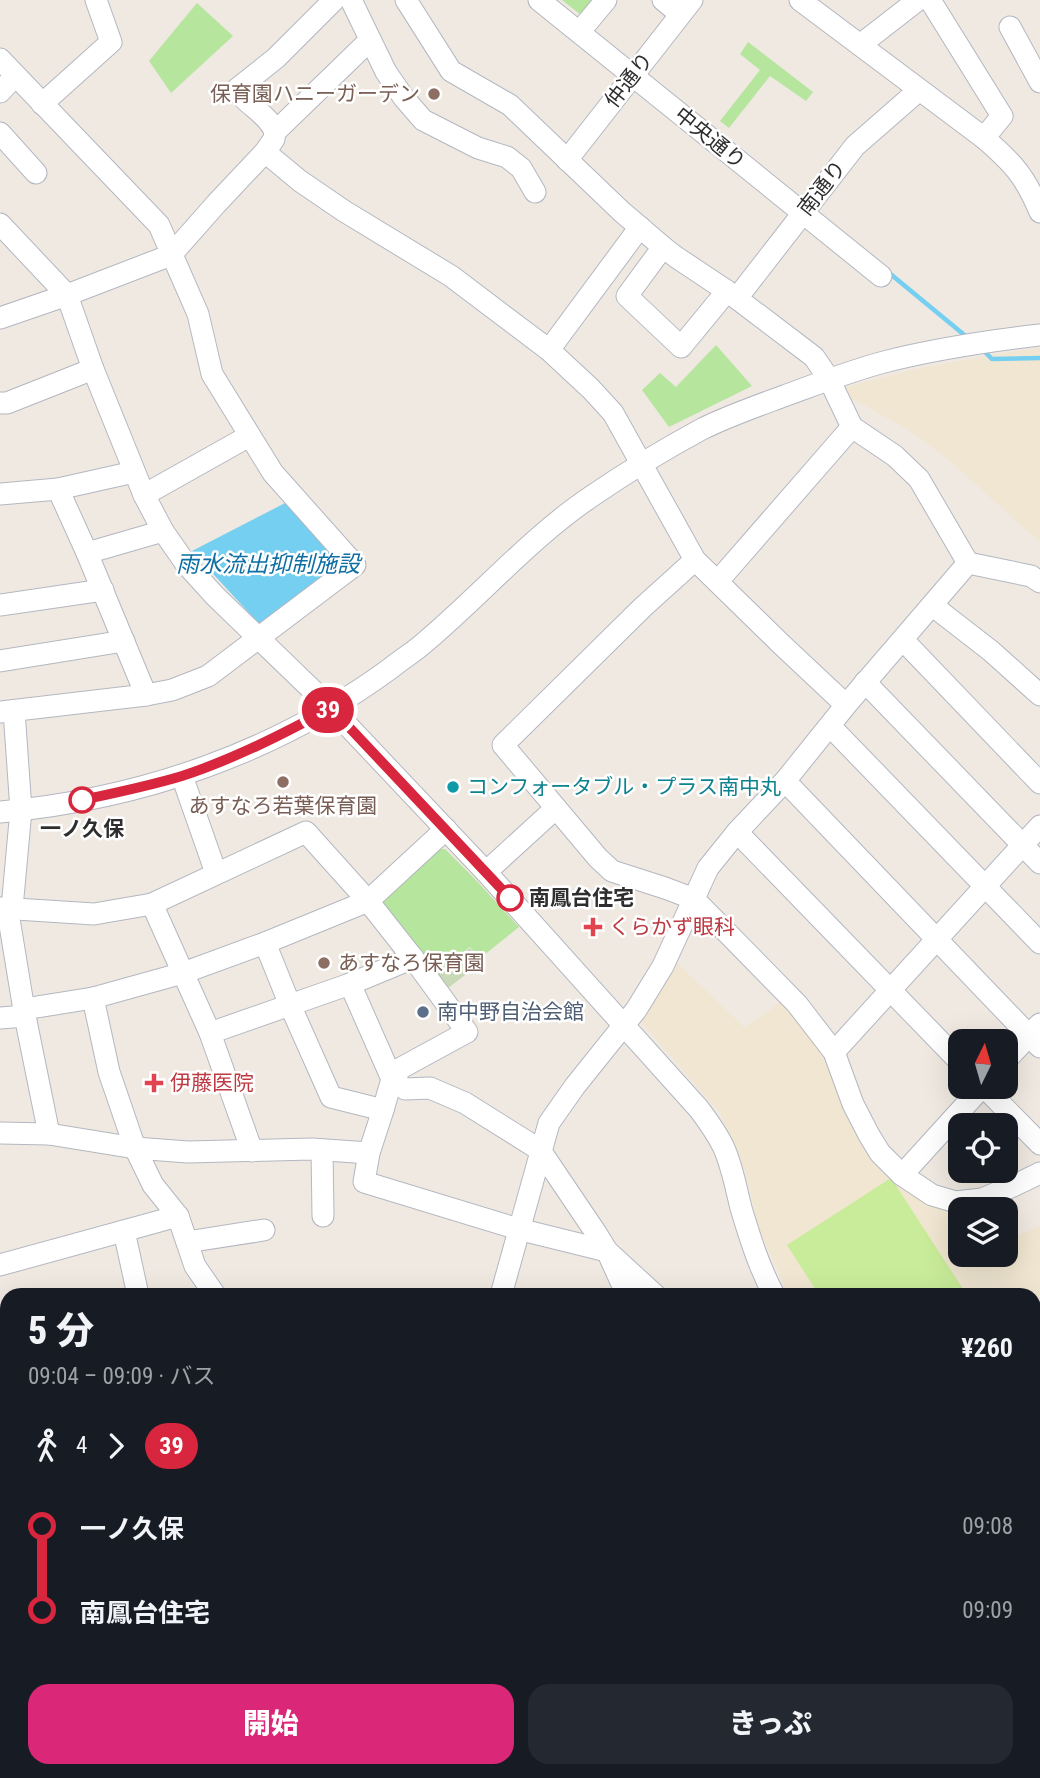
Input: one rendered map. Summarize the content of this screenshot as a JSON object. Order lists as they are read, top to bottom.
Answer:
{
  "streets": {
    "street": ["仲通り", "中央通り", "南通り"]
  },
  "crossings": [
    ["仲通り", "中央通り"],
    ["中央通り", "南通り"]
  ],
  "water": ["雨水流出抑制施設"],
  "places": {
    "other": [
      "保育園ハニーガーデン",
      "あすなろ若葉保育園",
      "コンフォータブル・プラス南中丸",
      "一ノ久保",
      "南鳳台住宅",
      "あすなろ保育園",
      "南中野自治会館"
    ],
    "health": ["くらかず眼科", "伊藤医院"]
  },
  "lines": ["bus line 39"],
  "north": "top",
  "page": {
    "on_map": "39",
    "heading": ["5 分", "09:04 – 09:09 · バス", "¥260"],
    "legs": ["4", "39"],
    "list": [
      {
        "name": "一ノ久保",
        "value": "09:08"
      },
      {
        "name": "南鳳台住宅",
        "value": "09:09"
      }
    ],
    "buttons": ["開始", "きっぷ"]
  }
}
